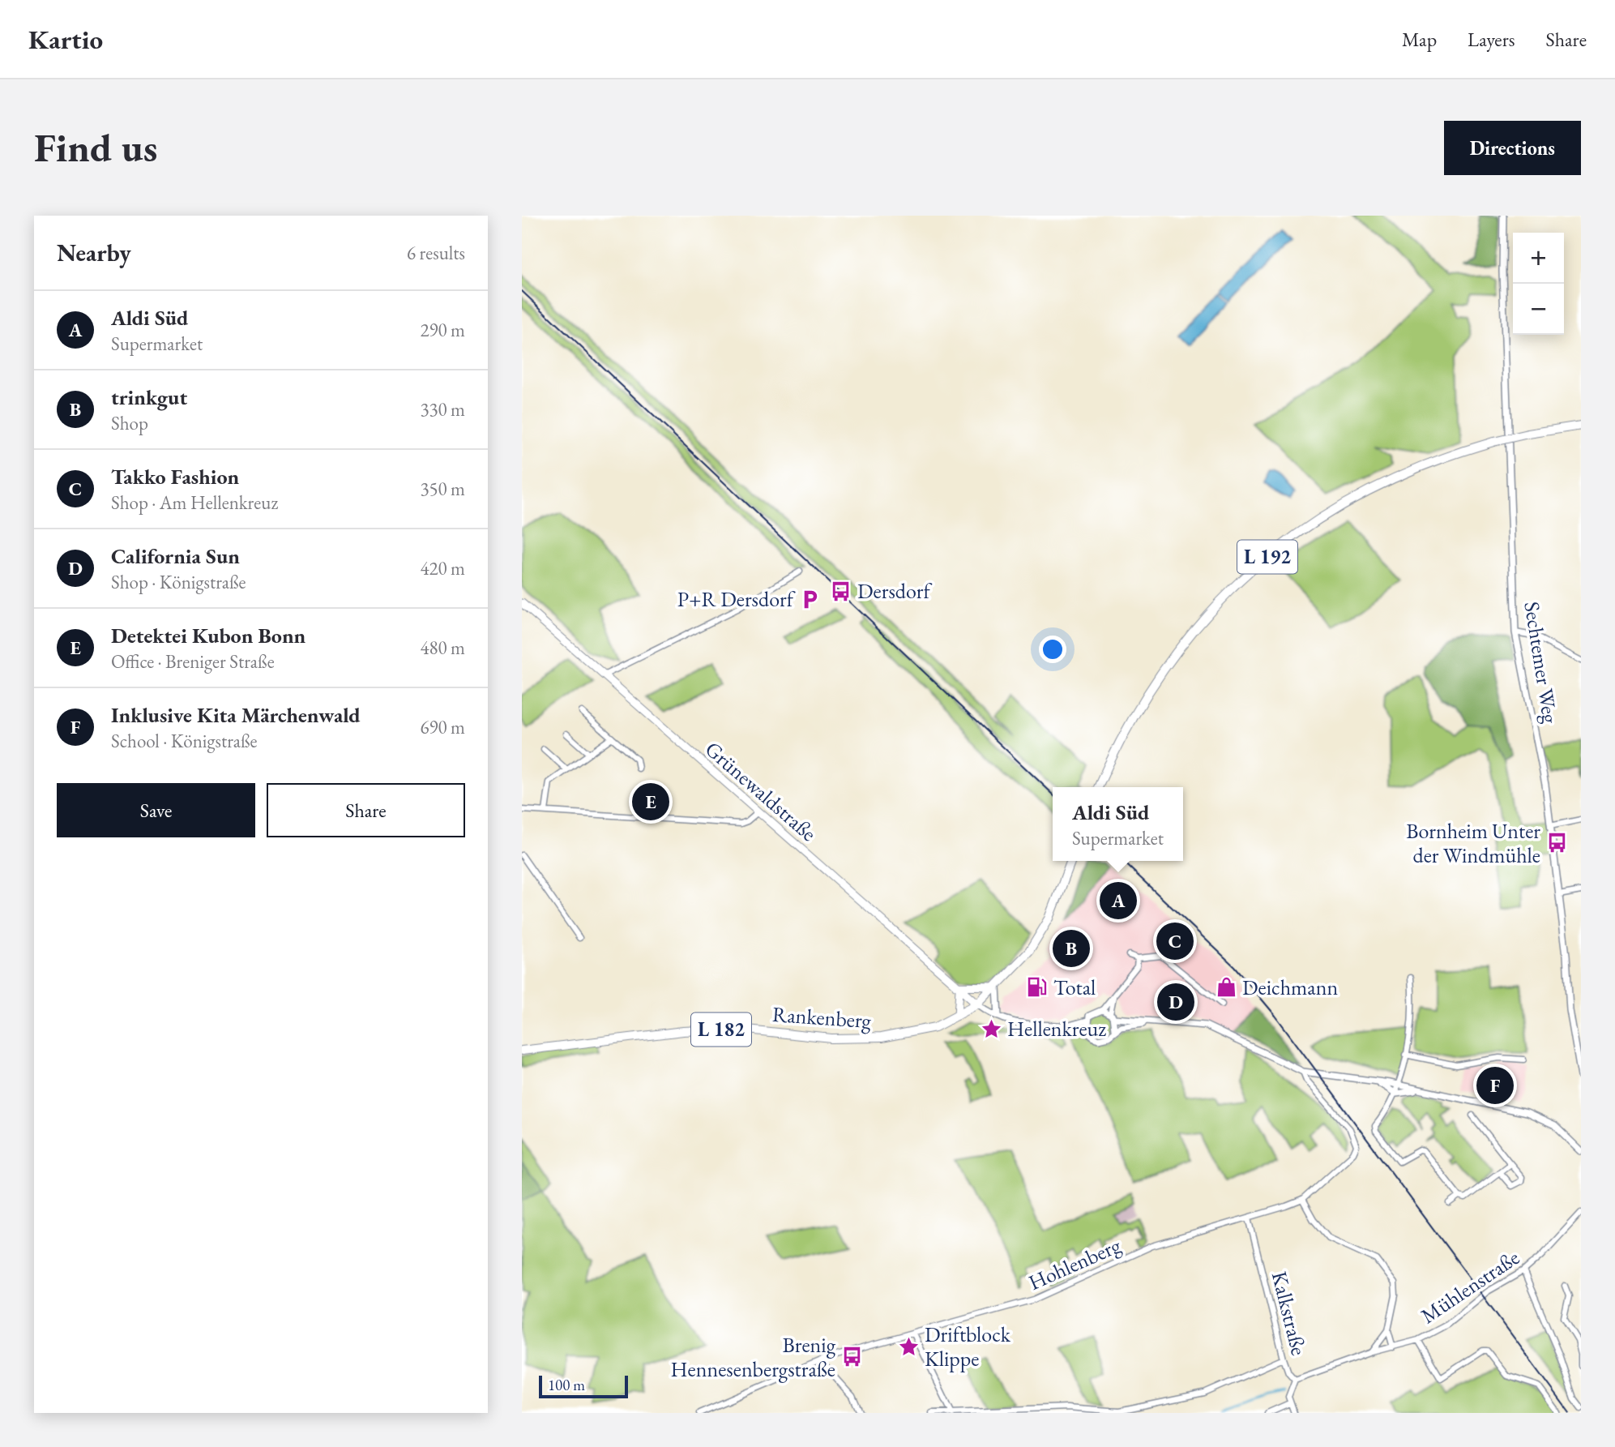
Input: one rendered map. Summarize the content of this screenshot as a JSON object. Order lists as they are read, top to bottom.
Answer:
{
  "streets": {
    "main road": [
      "L 192",
      "Grünewaldstraße",
      "Rankenberg",
      "L 182"
    ],
    "street": [
      "Sechtemer Weg",
      "Hohlenberg",
      "Mühlenstraße",
      "Kalkstraße"
    ]
  },
  "crossings": [
    ["Grünewaldstraße", "Rankenberg"],
    ["Hohlenberg", "Kalkstraße"],
    ["Mühlenstraße", "Kalkstraße"]
  ],
  "places": {
    "bus stop": ["Dersdorf", "Bornheim Unter der Windmühle", "Brenig Hennesenbergstraße"],
    "parking": ["P+R Dersdorf"],
    "fuel station": ["Total"],
    "shop": ["Deichmann"],
    "place": ["Hellenkreuz", "Driftblock Klippe"]
  },
  "scale_bar": "100 m",
  "page": {
    "header": "Kartio",
    "nav": ["Map", "Layers", "Share"],
    "buttons": [
      "Directions",
      ["Save", "Share"]
    ],
    "title": "Find us",
    "heading": ["Nearby", "6 results"],
    "map_buttons": ["+", "−"],
    "list": [
      {
        "mark": "A",
        "name": "Aldi Süd",
        "note": "Supermarket",
        "value": "290 m"
      },
      {
        "mark": "B",
        "name": "trinkgut",
        "note": "Shop",
        "value": "330 m"
      },
      {
        "mark": "C",
        "name": "Takko Fashion",
        "note": "Shop · Am Hellenkreuz",
        "value": "350 m"
      },
      {
        "mark": "D",
        "name": "California Sun",
        "note": "Shop · Königstraße",
        "value": "420 m"
      },
      {
        "mark": "E",
        "name": "Detektei Kubon Bonn",
        "note": "Office · Breniger Straße",
        "value": "480 m"
      },
      {
        "mark": "F",
        "name": "Inklusive Kita Märchenwald",
        "note": "School · Königstraße",
        "value": "690 m"
      }
    ],
    "pins": [
      "E",
      "A",
      "C",
      "B",
      "D",
      "F"
    ],
    "popup": ["Aldi Süd", "Supermarket"],
    "scale": "100 m"
  }
}
